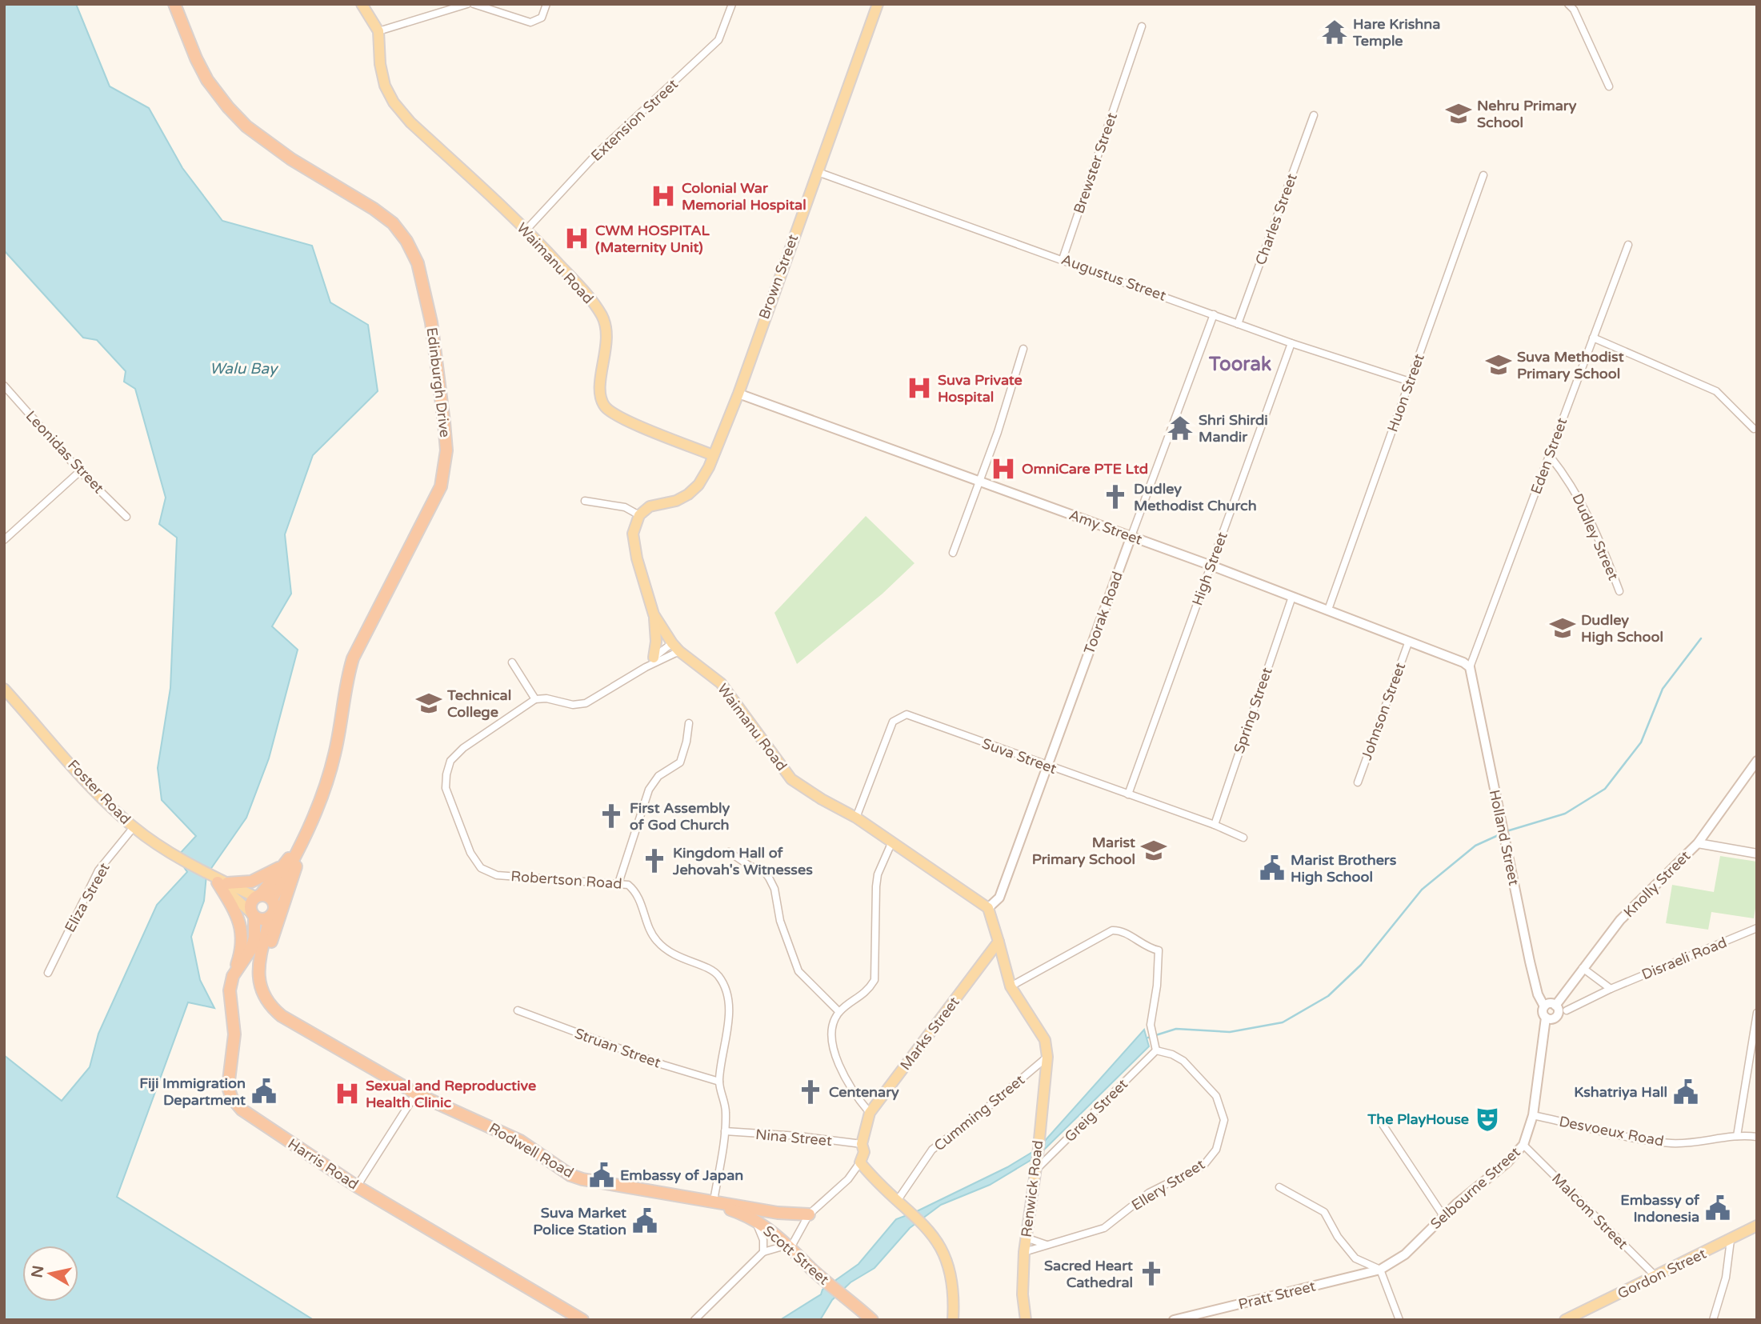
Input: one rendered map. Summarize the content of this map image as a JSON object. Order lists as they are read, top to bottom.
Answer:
{
  "streets": {
    "highway": [
      "Edinburgh Drive",
      "Rodwell Road",
      "Harris Road",
      "Scott Street"
    ],
    "main road": [
      "Waimanu Road",
      "Brown Street",
      "Amy Street",
      "Toorak Road",
      "Foster Road",
      "Holland Street",
      "Knolly Street",
      "Marks Street",
      "Selbourne Street",
      "Renwick Road",
      "Gordon Street",
      "Pratt Street"
    ],
    "street": [
      "Extension Street",
      "Brewster Street",
      "Charles Street",
      "Augustus Street",
      "Huon Street",
      "Leonidas Street",
      "Eden Street",
      "Dudley Street",
      "High Street",
      "Spring Street",
      "Johnson Street",
      "Suva Street",
      "Robertson Road",
      "Eliza Street",
      "Disraeli Road",
      "Struan Street",
      "Greig Street",
      "Cumming Street",
      "Desvoeux Road",
      "Nina Street",
      "Ellery Street",
      "Malcom Street"
    ]
  },
  "crossings": [
    ["Extension Street", "Waimanu Road"],
    ["Brewster Street", "Augustus Street"],
    ["Charles Street", "Augustus Street"],
    ["Waimanu Road", "Brown Street"],
    ["Waimanu Road", "Toorak Road"],
    ["Waimanu Road", "Suva Street"],
    ["Brown Street", "Augustus Street"],
    ["Brown Street", "Amy Street"],
    ["Augustus Street", "Huon Street"],
    ["Augustus Street", "High Street"],
    ["Augustus Street", "Toorak Road"],
    ["Edinburgh Drive", "Foster Road"],
    ["Edinburgh Drive", "Harris Road"],
    ["Huon Street", "Amy Street"],
    ["Eden Street", "Amy Street"],
    ["Eden Street", "Dudley Street"],
    ["Eden Street", "Holland Street"],
    ["Amy Street", "High Street"],
    ["Amy Street", "Toorak Road"],
    ["Amy Street", "Spring Street"],
    ["Amy Street", "Johnson Street"],
    ["Amy Street", "Holland Street"],
    ["High Street", "Suva Street"],
    ["Toorak Road", "Suva Street"],
    ["Spring Street", "Suva Street"],
    ["Foster Road", "Eliza Street"],
    ["Foster Road", "Harris Road"],
    ["Holland Street", "Knolly Street"],
    ["Holland Street", "Selbourne Street"],
    ["Robertson Road", "Struan Street"],
    ["Robertson Road", "Nina Street"],
    ["Robertson Road", "Rodwell Road"],
    ["Robertson Road", "Scott Street"],
    ["Knolly Street", "Selbourne Street"],
    ["Marks Street", "Nina Street"],
    ["Greig Street", "Ellery Street"],
    ["Greig Street", "Renwick Road"],
    ["Cumming Street", "Renwick Road"],
    ["Desvoeux Road", "Selbourne Street"],
    ["Rodwell Road", "Scott Street"],
    ["Ellery Street", "Renwick Road"],
    ["Selbourne Street", "Malcom Street"],
    ["Selbourne Street", "Pratt Street"],
    ["Malcom Street", "Gordon Street"]
  ],
  "districts": ["Toorak"],
  "water": ["Walu Bay"],
  "places": {
    "temple": ["Hare Krishna Temple", "Shri Shirdi Mandir"],
    "school or university": [
      "Nehru Primary School",
      "Suva Methodist Primary School",
      "Dudley High School",
      "Technical College",
      "Marist Primary School"
    ],
    "hospital": [
      "Colonial War Memorial Hospital",
      "CWM HOSPITAL (Maternity Unit)",
      "Suva Private Hospital",
      "OmniCare PTE Ltd",
      "Sexual and Reproductive Health Clinic"
    ],
    "church": [
      "Dudley Methodist Church",
      "First Assembly of God Church",
      "Kingdom Hall of Jehovah's Witnesses",
      "Centenary",
      "Sacred Heart Cathedral"
    ],
    "public building": [
      "Marist Brothers High School",
      "Fiji Immigration Department",
      "Kshatriya Hall",
      "Embassy of Japan",
      "Embassy of Indonesia",
      "Suva Market Police Station"
    ],
    "theatre": ["The PlayHouse"]
  },
  "north": "left"
}
